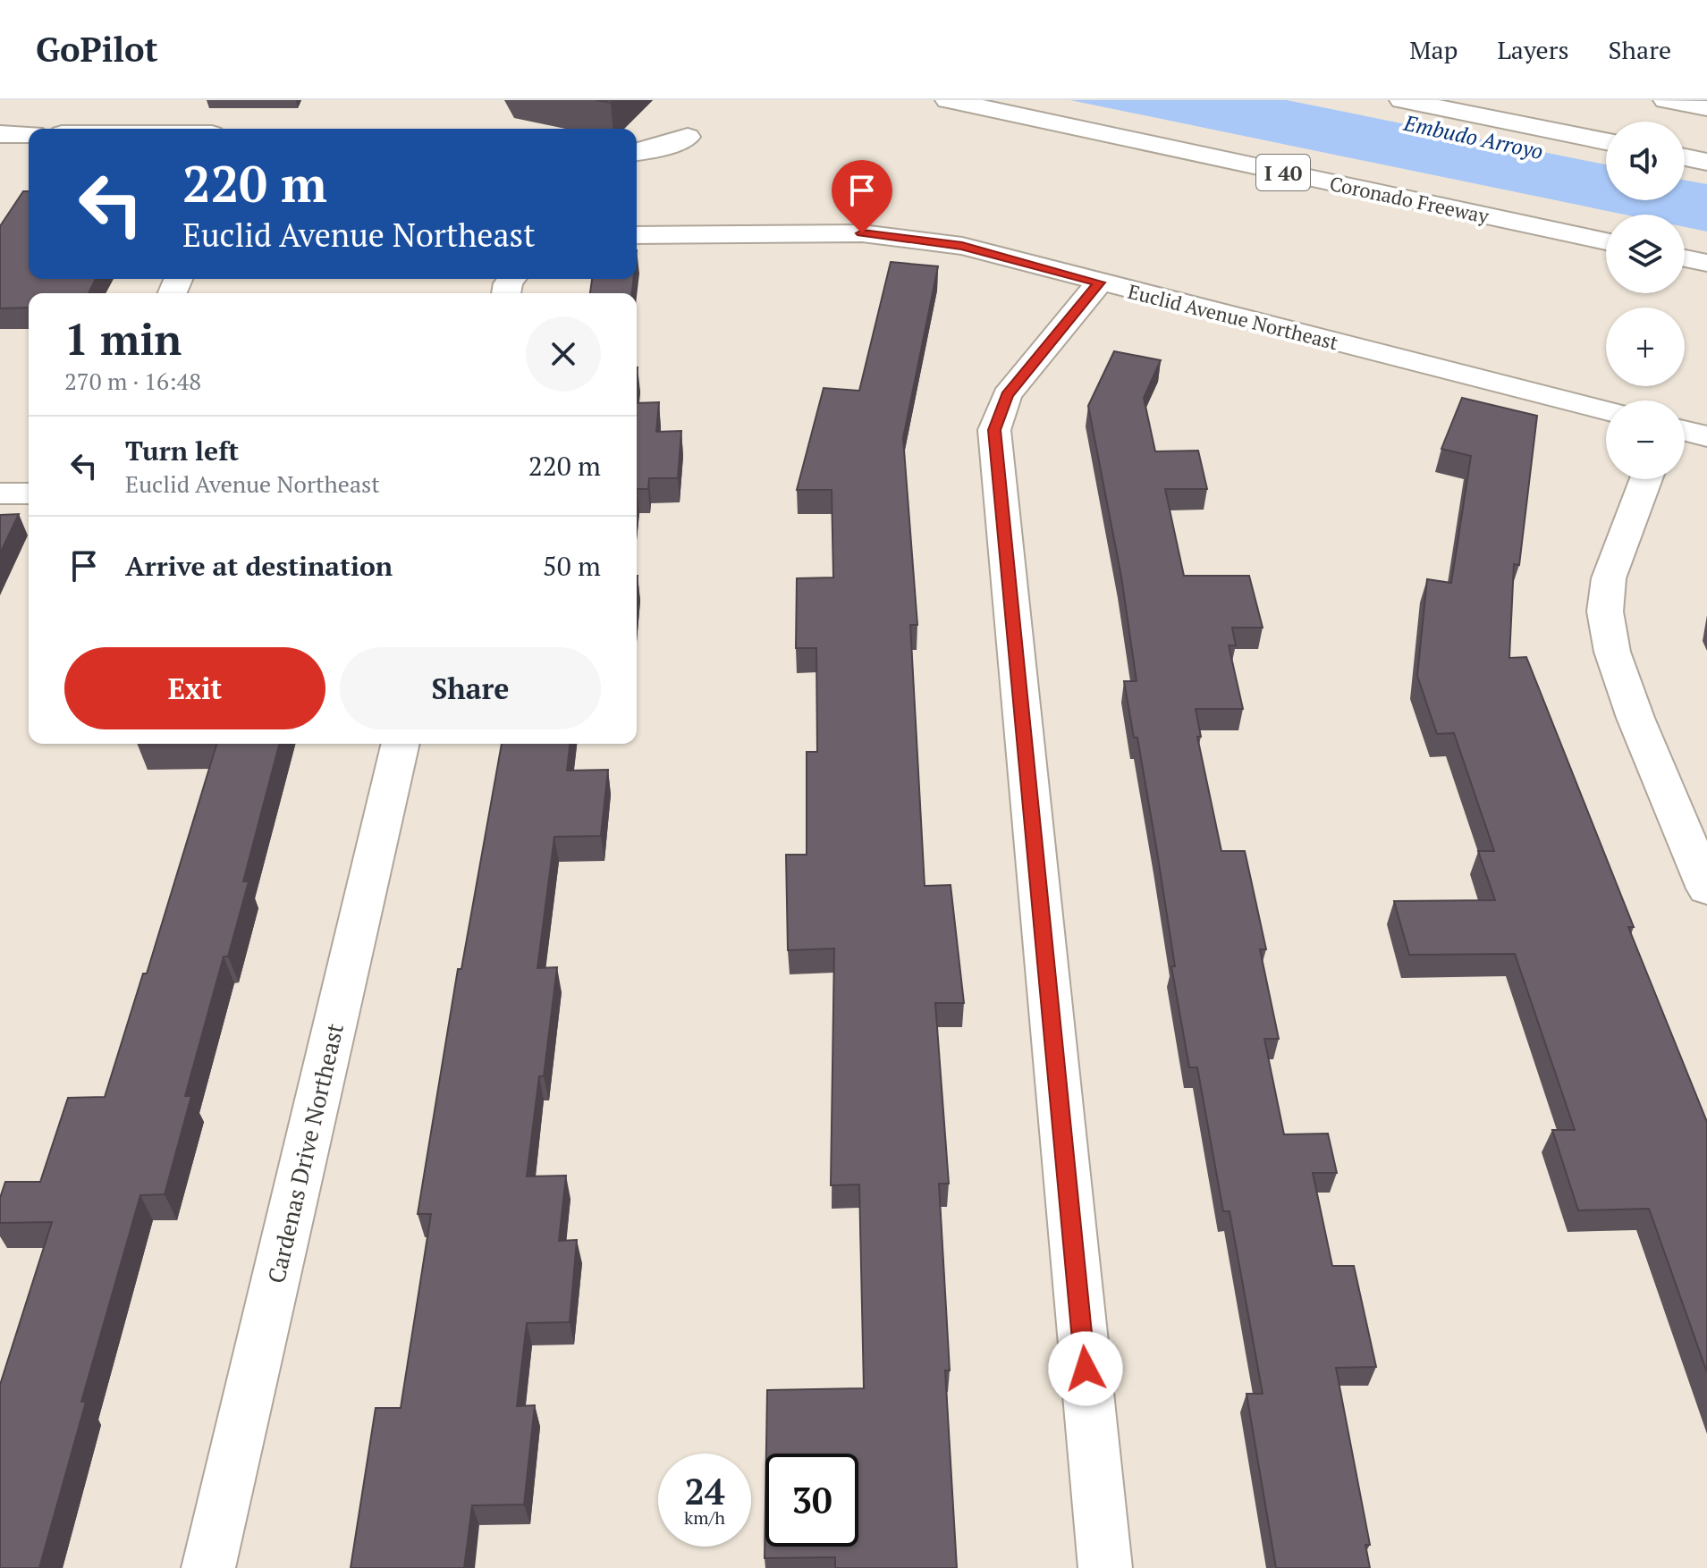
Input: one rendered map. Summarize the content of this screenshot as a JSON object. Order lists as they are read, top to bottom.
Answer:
{
  "streets": {
    "main road": [
      "I 40",
      "Coronado Freeway",
      "Euclid Avenue Northeast",
      "Cardenas Drive Northeast"
    ]
  },
  "water": ["Embudo Arroyo"],
  "page": {
    "header": "GoPilot",
    "nav": ["Map", "Layers", "Share"],
    "map_buttons": ["+", "−"],
    "turn": ["220 m", "Euclid Avenue Northeast"],
    "heading": ["1 min", "270 m · 16:48"],
    "list": [
      {
        "name": "Turn left",
        "note": "Euclid Avenue Northeast",
        "value": "220 m"
      },
      {
        "name": "Arrive at destination",
        "value": "50 m"
      }
    ],
    "buttons": ["Exit", "Share"],
    "speed": "24 km/h",
    "limit": "30"
  }
}
